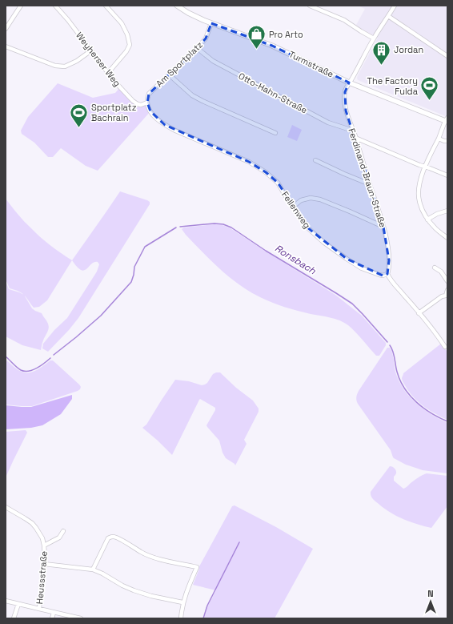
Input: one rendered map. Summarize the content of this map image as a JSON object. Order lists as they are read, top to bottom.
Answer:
{
  "streets": {
    "main road": ["Turmstraße"],
    "street": [
      "Weyherser Weg",
      "Am Sportplatz",
      "Otto-Hahn-Straße",
      "Ferdinand-Braun-Straße",
      "Fellenweg",
      "Heussstraße"
    ]
  },
  "crossings": [
    ["Weyherser Weg", "Am Sportplatz"],
    ["Weyherser Weg", "Fellenweg"],
    ["Am Sportplatz", "Turmstraße"],
    ["Am Sportplatz", "Otto-Hahn-Straße"],
    ["Am Sportplatz", "Fellenweg"],
    ["Turmstraße", "Ferdinand-Braun-Straße"],
    ["Otto-Hahn-Straße", "Ferdinand-Braun-Straße"],
    ["Ferdinand-Braun-Straße", "Fellenweg"]
  ],
  "water": ["Ronsbach"],
  "places": {
    "shop": ["Pro Arto"],
    "building": ["Jordan"],
    "sports": ["The Factory Fulda", "Sportplatz Bachrain"]
  },
  "north": "top"
}
